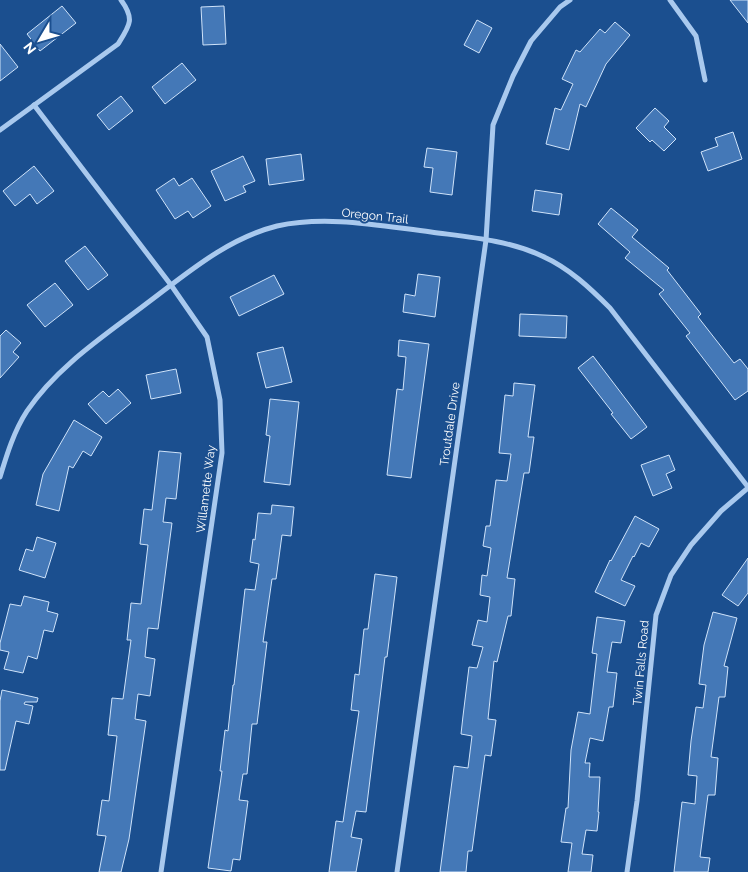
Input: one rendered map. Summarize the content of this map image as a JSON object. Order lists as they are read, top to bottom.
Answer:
{
  "streets": {
    "street": [
      "Oregon Trail",
      "Troutdale Drive",
      "Willamette Way",
      "Twin Falls Road"
    ]
  },
  "crossings": [
    ["Oregon Trail", "Troutdale Drive"],
    ["Oregon Trail", "Willamette Way"],
    ["Oregon Trail", "Twin Falls Road"]
  ],
  "north": "bottom left"
}
